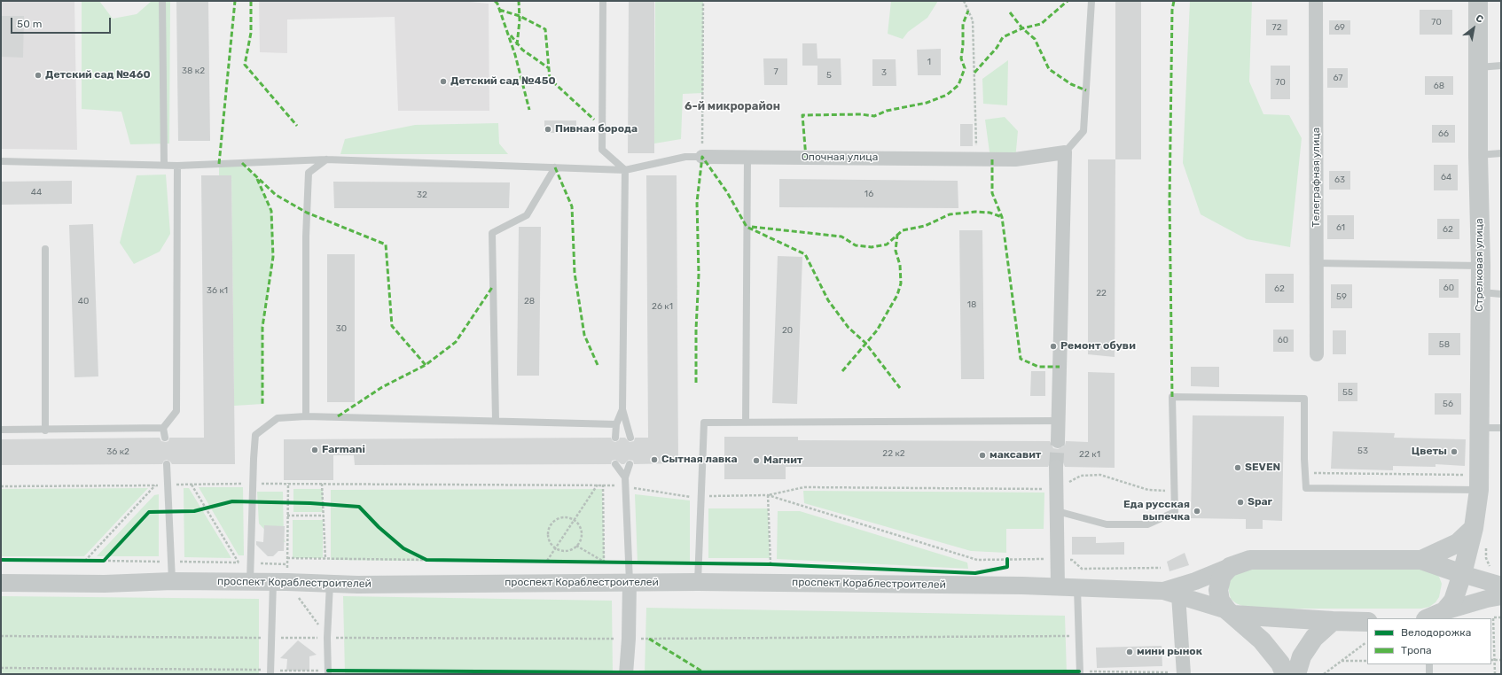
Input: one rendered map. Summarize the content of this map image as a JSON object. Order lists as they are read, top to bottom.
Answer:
{
  "streets": {
    "main road": ["Стрелковая улица"],
    "street": ["Опочная улица", "Телеграфная улица", "проспект Кораблестроителей"]
  },
  "districts": ["6-й микрорайон"],
  "places": [
    "Детский сад №460",
    "Детский сад №450",
    "Пивная борода",
    "Ремонт обуви",
    "Farmani",
    "Цветы",
    "максавит",
    "Сытная лавка",
    "Магнит",
    "SEVEN",
    "Spar",
    "Еда русская выпечка",
    "мини рынок"
  ],
  "house_numbers": [
    "70",
    "72",
    "69",
    "1",
    "38 к2",
    "7",
    "3",
    "5",
    "67",
    "70",
    "68",
    "66",
    "64",
    "63",
    "44",
    "16",
    "32",
    "61",
    "62",
    "60",
    "62",
    "36 к1",
    "22",
    "59",
    "40",
    "28",
    "18",
    "26 к1",
    "30",
    "20",
    "60",
    "58",
    "55",
    "56",
    "53",
    "36 к2",
    "22 к2",
    "22 к1"
  ],
  "legend": ["Велодорожка", "Тропа"],
  "scale_bar": "50 m",
  "north": "top right"
}
